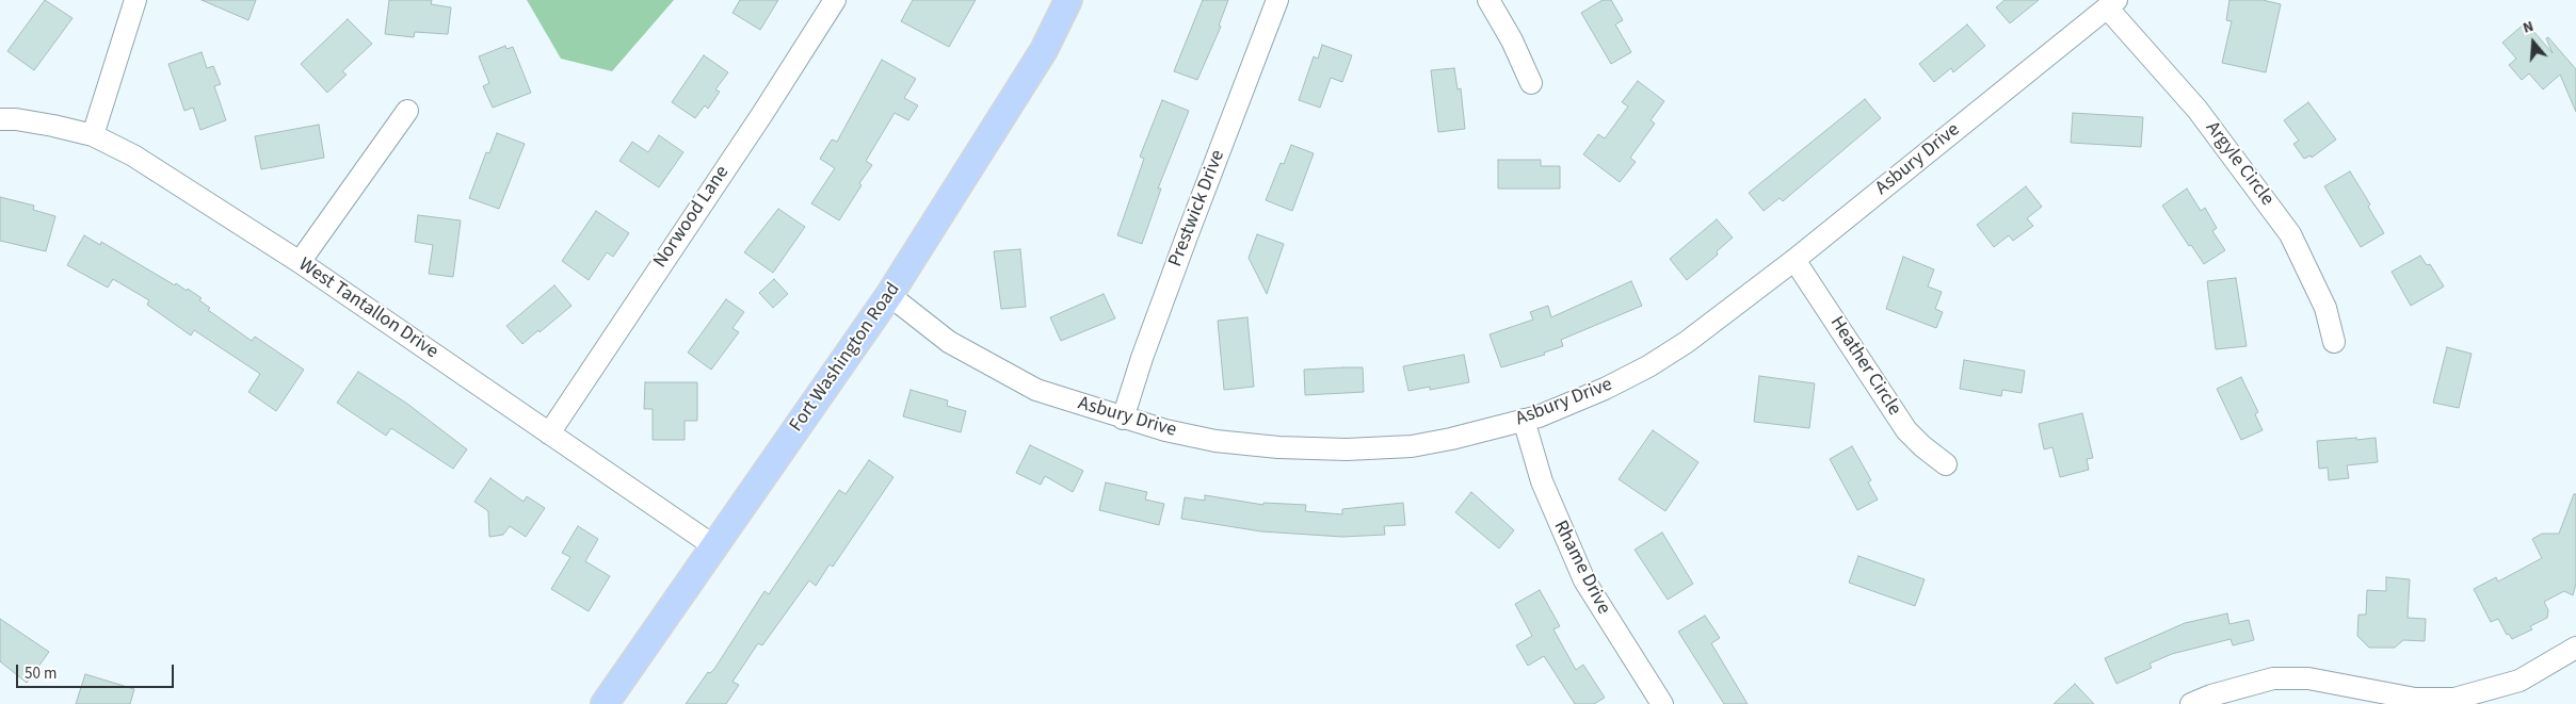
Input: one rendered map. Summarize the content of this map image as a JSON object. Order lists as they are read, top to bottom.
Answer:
{
  "streets": {
    "main road": ["Fort Washington Road"],
    "street": [
      "Asbury Drive",
      "Argyle Circle",
      "Prestwick Drive",
      "Norwood Lane",
      "West Tantallon Drive",
      "Heather Circle",
      "Rhame Drive"
    ]
  },
  "crossings": [
    ["Asbury Drive", "Argyle Circle"],
    ["Asbury Drive", "Prestwick Drive"],
    ["Asbury Drive", "Fort Washington Road"],
    ["Asbury Drive", "Heather Circle"],
    ["Asbury Drive", "Rhame Drive"],
    ["Norwood Lane", "West Tantallon Drive"],
    ["West Tantallon Drive", "Fort Washington Road"]
  ],
  "scale_bar": "50 m",
  "north": "top"
}
